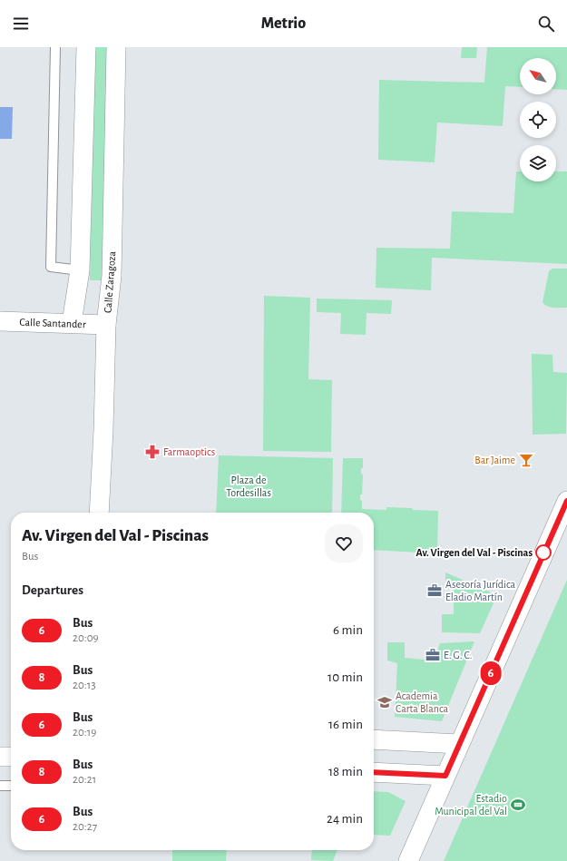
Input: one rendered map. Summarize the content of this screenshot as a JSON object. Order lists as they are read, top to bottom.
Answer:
{
  "streets": {
    "street": ["Calle Zaragoza", "Calle Santander"]
  },
  "crossings": [
    ["Calle Zaragoza", "Calle Santander"]
  ],
  "parks": ["Plaza de Tordesillas"],
  "places": {
    "pharmacy": ["Farmaoptics"],
    "bar": ["Bar Jaime"],
    "other": ["Av. Virgen del Val - Piscinas"],
    "office": ["Asesoría Jurídica Eladio Martín", "E. G. C."],
    "school or university": ["Academia Carta Blanca"],
    "sports": ["Estadio Municipal del Val"]
  },
  "lines": ["bus line 6"],
  "north": "top left",
  "page": {
    "header": "Metrio",
    "on_map": "6",
    "heading": [
      ["Av. Virgen del Val - Piscinas", "Bus"],
      "Departures"
    ],
    "list": [
      {
        "mark": "6",
        "name": "Bus",
        "note": "20:09",
        "value": "6 min"
      },
      {
        "mark": "8",
        "name": "Bus",
        "note": "20:13",
        "value": "10 min"
      },
      {
        "mark": "6",
        "name": "Bus",
        "note": "20:19",
        "value": "16 min"
      },
      {
        "mark": "8",
        "name": "Bus",
        "note": "20:21",
        "value": "18 min"
      },
      {
        "mark": "6",
        "name": "Bus",
        "note": "20:27",
        "value": "24 min"
      }
    ]
  }
}
